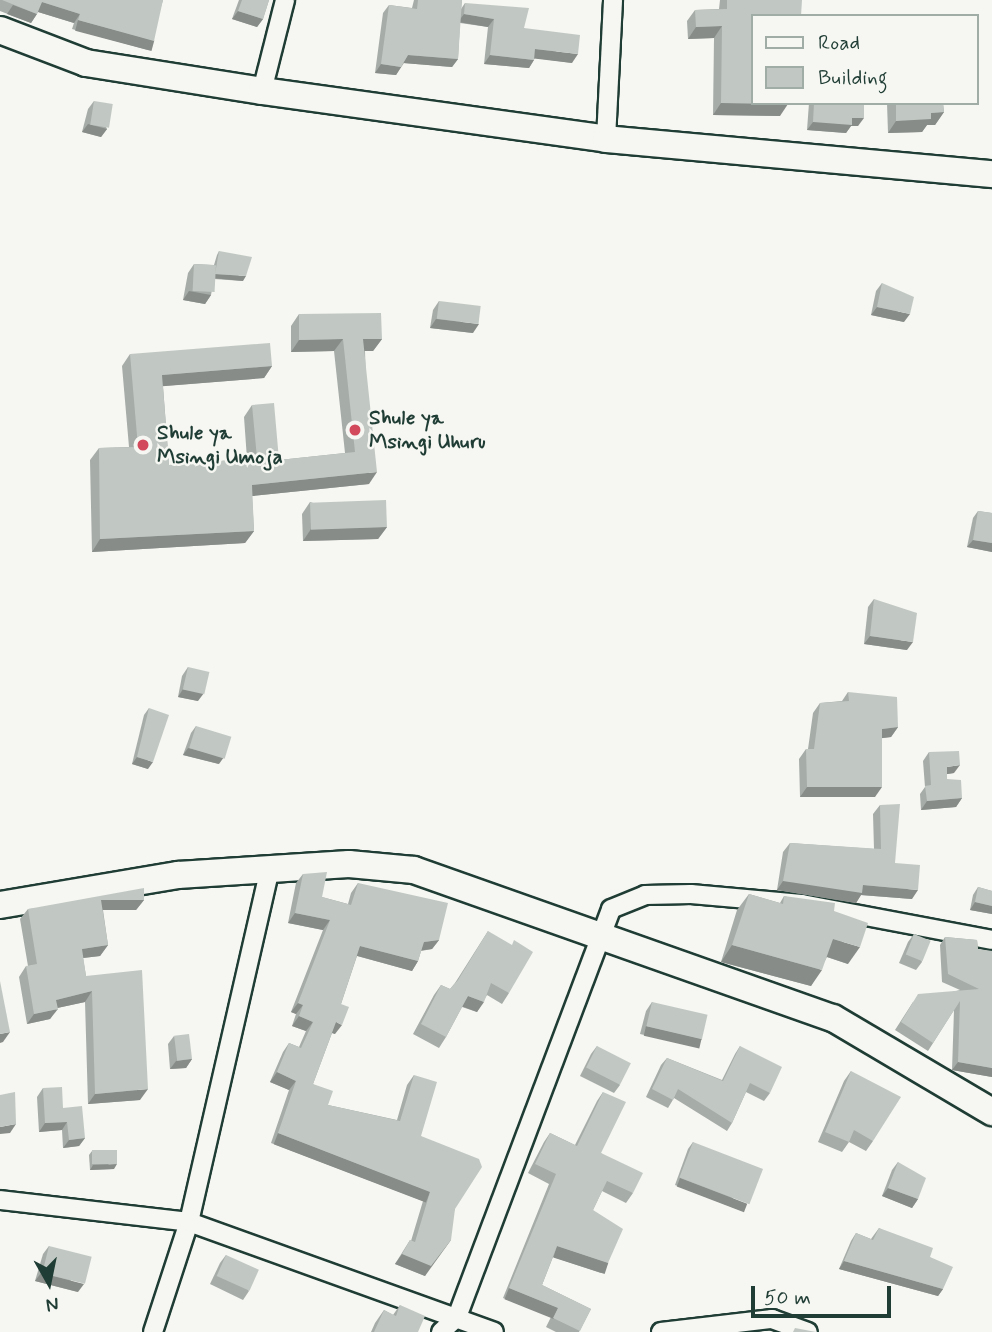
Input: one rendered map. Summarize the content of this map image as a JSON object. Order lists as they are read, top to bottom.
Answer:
{
  "places": ["Shule ya Msingi Uhuru", "Shule ya Msingi Umoja"],
  "legend": ["Road", "Building"],
  "scale_bar": "50 m",
  "north": "bottom"
}
